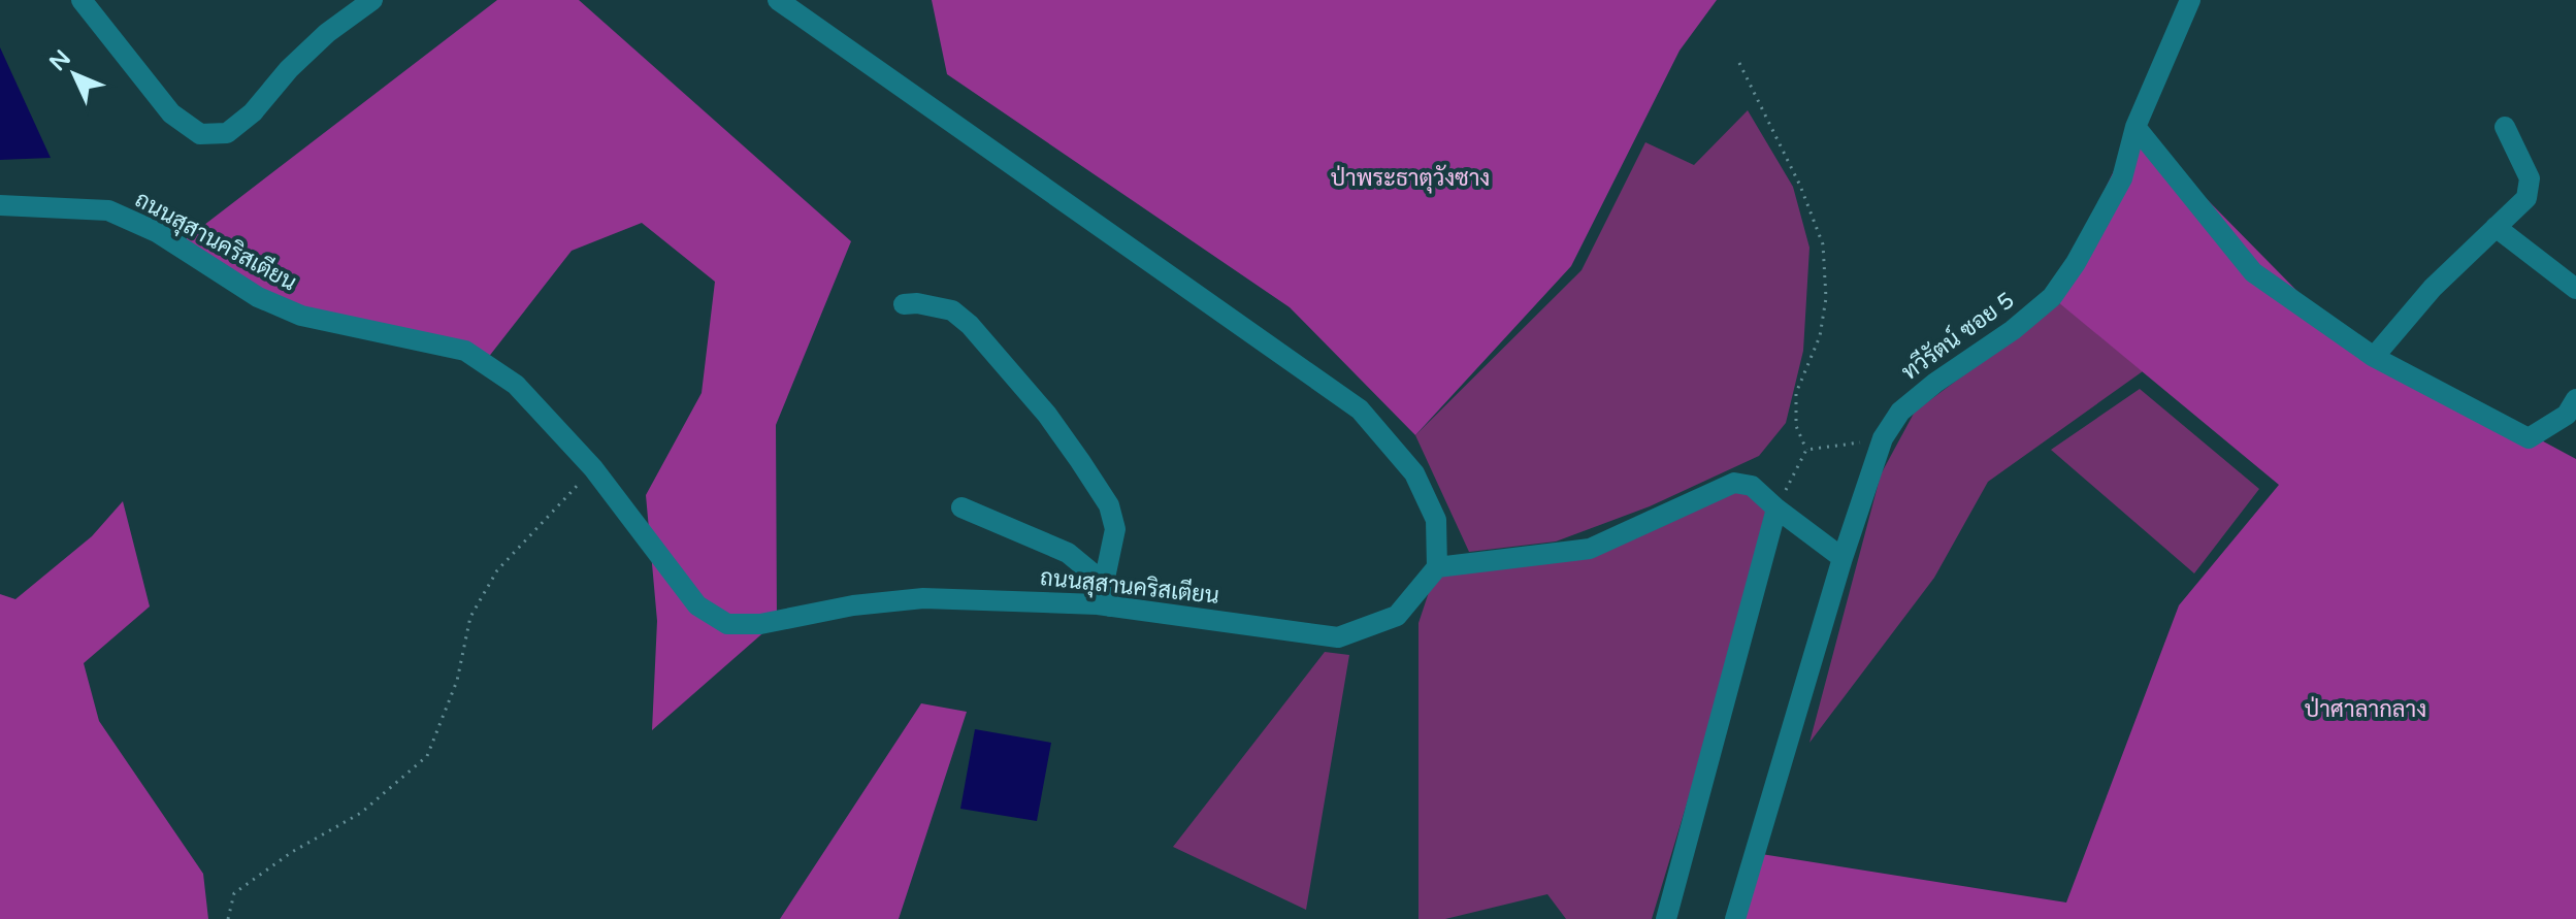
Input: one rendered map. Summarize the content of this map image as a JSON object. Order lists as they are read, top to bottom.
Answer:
{
  "streets": {
    "street": ["ถนนสุสานคริสเตียน", "ทวีรัตน์ ซอย 5"]
  },
  "parks": ["ป่าพระธาตุวังซาง", "ป่าศาลากลาง"],
  "north": "top left"
}
